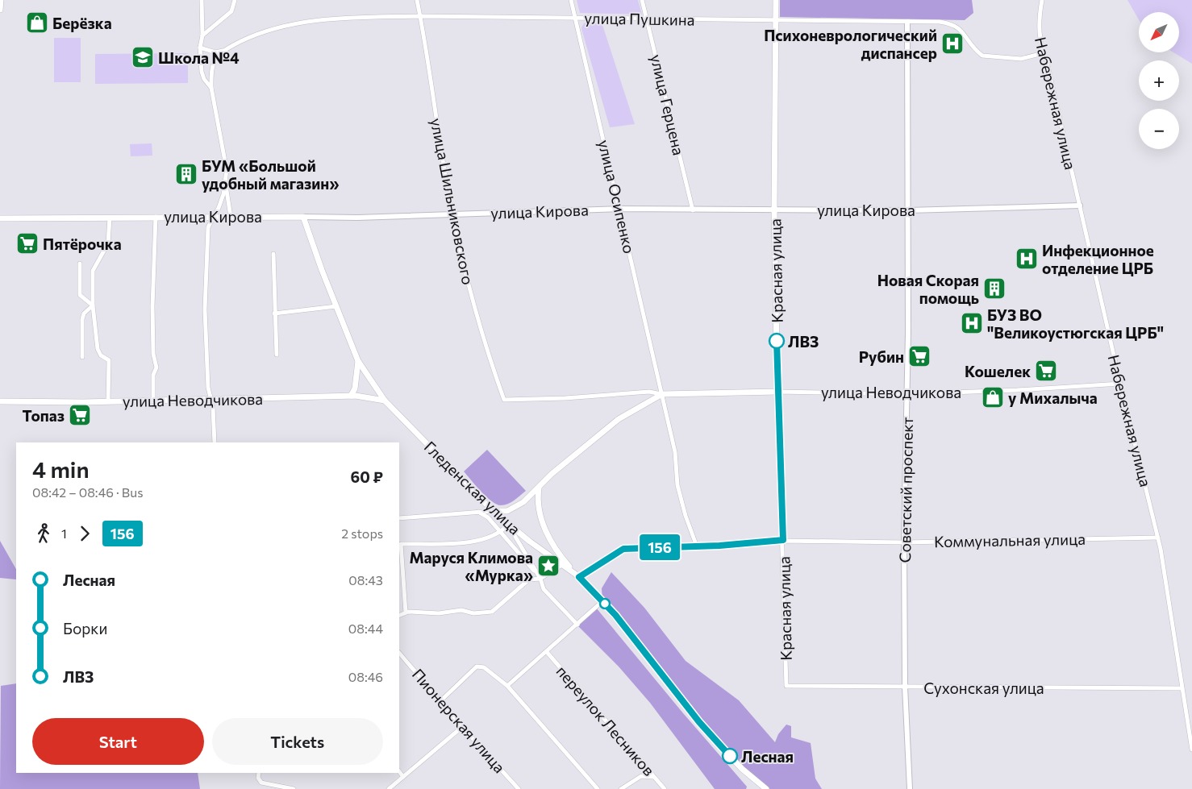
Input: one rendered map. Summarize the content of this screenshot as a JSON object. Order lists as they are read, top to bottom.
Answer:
{
  "streets": {
    "main road": [
      "улица Кирова",
      "Красная улица",
      "улица Неводчикова",
      "Гледенская улица"
    ],
    "street": [
      "улица Пушкина",
      "Набережная улица",
      "улица Герцена",
      "улица Осипенко",
      "улица Шильниковского",
      "Советский проспект",
      "Коммунальная улица",
      "Сухонская улица",
      "Пионерская улица",
      "переулок Лесников"
    ]
  },
  "crossings": [
    ["улица Пушкина", "Набережная улица"],
    ["улица Пушкина", "улица Герцена"],
    ["улица Пушкина", "улица Осипенко"],
    ["улица Пушкина", "улица Шильниковского"],
    ["улица Пушкина", "Красная улица"],
    ["улица Пушкина", "Советский проспект"],
    ["Набережная улица", "улица Кирова"],
    ["Набережная улица", "улица Неводчикова"],
    ["Набережная улица", "Коммунальная улица"],
    ["Набережная улица", "Сухонская улица"],
    ["улица Герцена", "улица Кирова"],
    ["улица Осипенко", "улица Кирова"],
    ["улица Осипенко", "улица Неводчикова"],
    ["улица Осипенко", "Коммунальная улица"],
    ["улица Шильниковского", "улица Кирова"],
    ["улица Шильниковского", "улица Неводчикова"],
    ["улица Кирова", "Красная улица"],
    ["улица Кирова", "Гледенская улица"],
    ["улица Кирова", "Советский проспект"],
    ["Красная улица", "улица Неводчикова"],
    ["Красная улица", "Коммунальная улица"],
    ["Красная улица", "Сухонская улица"],
    ["улица Неводчикова", "Гледенская улица"],
    ["улица Неводчикова", "Советский проспект"],
    ["Гледенская улица", "Коммунальная улица"],
    ["Советский проспект", "Коммунальная улица"],
    ["Советский проспект", "Сухонская улица"]
  ],
  "places": {
    "shop": ["Берёзка", "у Михалыча"],
    "hospital": ["Психоневрологический диспансер", "Инфекционное отделение ЦРБ", "БУЗ ВО \"Великоустюгская ЦРБ\""],
    "school or university": ["Школа №4"],
    "building": ["БУМ «Большой удобный магазин»", "Новая Скорая помощь"],
    "supermarket": [
      "Пятёрочка",
      "Рубин",
      "Кошелек",
      "Топаз"
    ],
    "other": ["ЛВЗ", "Лесная"],
    "place": ["Маруся Климова «Мурка»"]
  },
  "lines": ["bus line 156"],
  "north": "bottom left",
  "page": {
    "on_map": "156",
    "map_buttons": ["+", "−"],
    "heading": ["4 min", "08:42 – 08:46 · Bus", "60 ₽"],
    "legs": ["1", "156", "2 stops"],
    "list": [
      {
        "name": "Лесная",
        "value": "08:43"
      },
      {
        "name": "Борки",
        "value": "08:44"
      },
      {
        "name": "ЛВЗ",
        "value": "08:46"
      }
    ],
    "buttons": ["Start", "Tickets"]
  }
}
